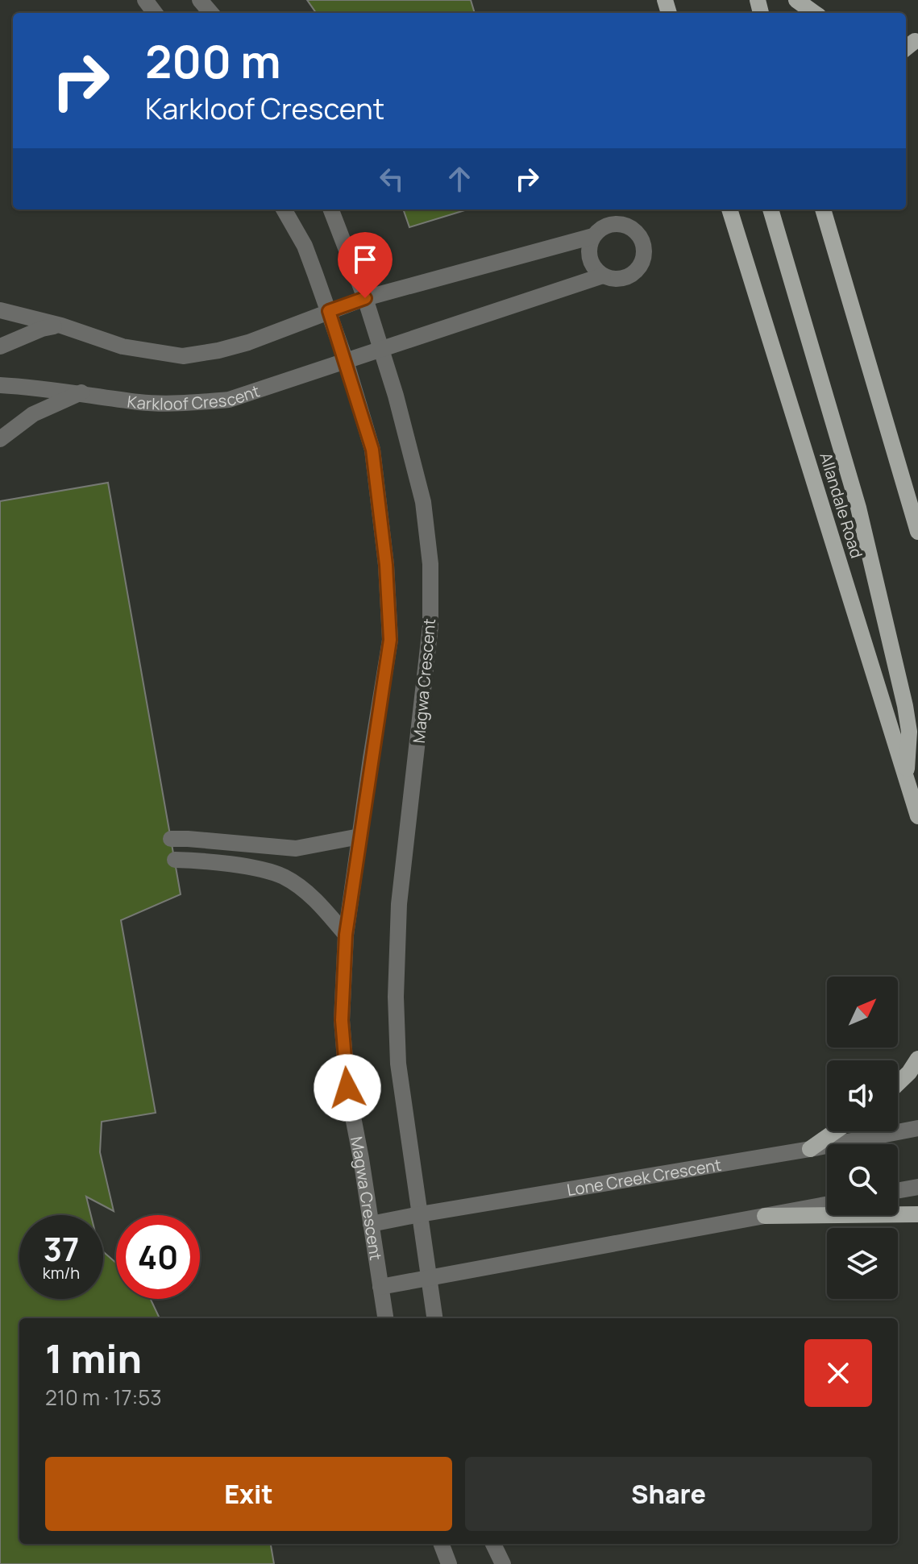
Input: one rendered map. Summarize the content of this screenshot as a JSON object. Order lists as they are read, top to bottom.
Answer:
{
  "streets": {
    "main road": ["Allandale Road"],
    "street": ["Karkloof Crescent", "Magwa Crescent", "Lone Creek Crescent"]
  },
  "crossings": [
    ["Karkloof Crescent", "Magwa Crescent"],
    ["Magwa Crescent", "Lone Creek Crescent"]
  ],
  "north": "top right",
  "page": {
    "turn": ["200 m", "Karkloof Crescent"],
    "speed": "37 km/h",
    "limit": "40",
    "heading": ["1 min", "210 m · 17:53"],
    "buttons": ["Exit", "Share"]
  }
}
